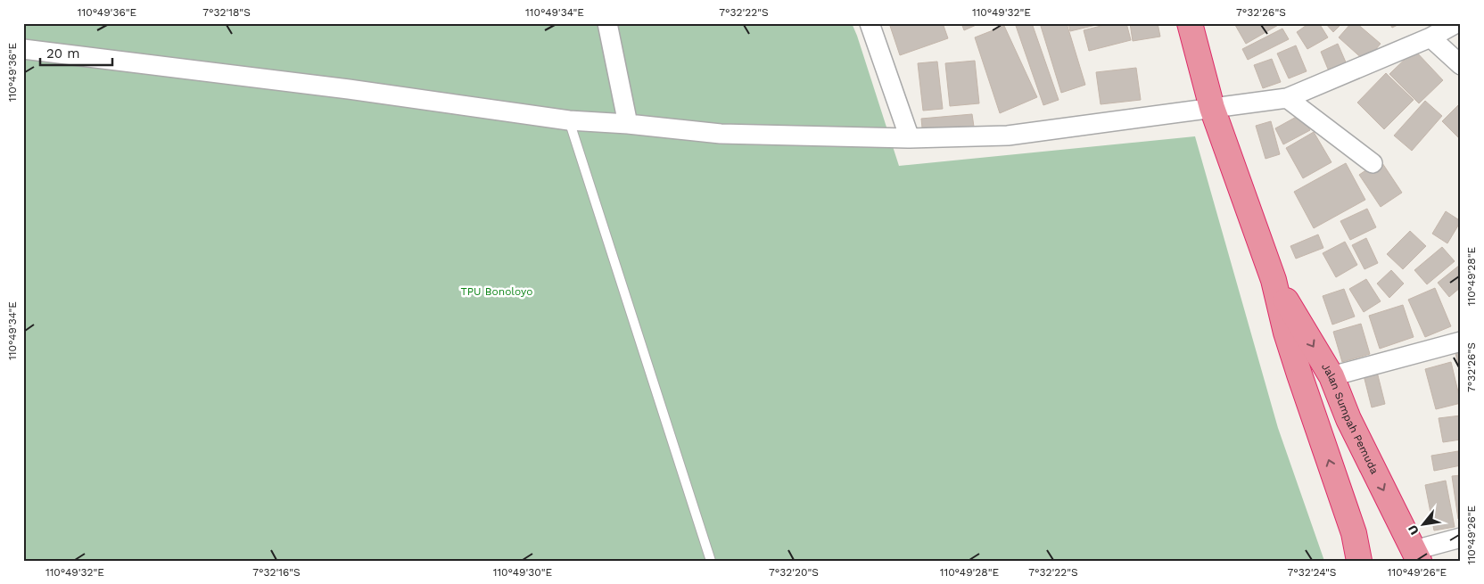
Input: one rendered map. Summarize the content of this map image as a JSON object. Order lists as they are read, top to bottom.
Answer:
{
  "streets": {
    "highway": ["Jalan Sumpah Pemuda"]
  },
  "parks": ["TPU Bonoloyo"],
  "scale_bar": "20 m",
  "north": "bottom left",
  "coordinates": [
    "110°49'36\"E",
    "7°32'18\"S",
    "110°49'34\"E",
    "7°32'22\"S",
    "110°49'32\"E",
    "7°32'26\"S",
    "110°49'28\"E",
    "110°49'26\"E",
    "7°32'16\"S",
    "110°49'30\"E",
    "7°32'20\"S",
    "7°32'24\"S"
  ]
}
